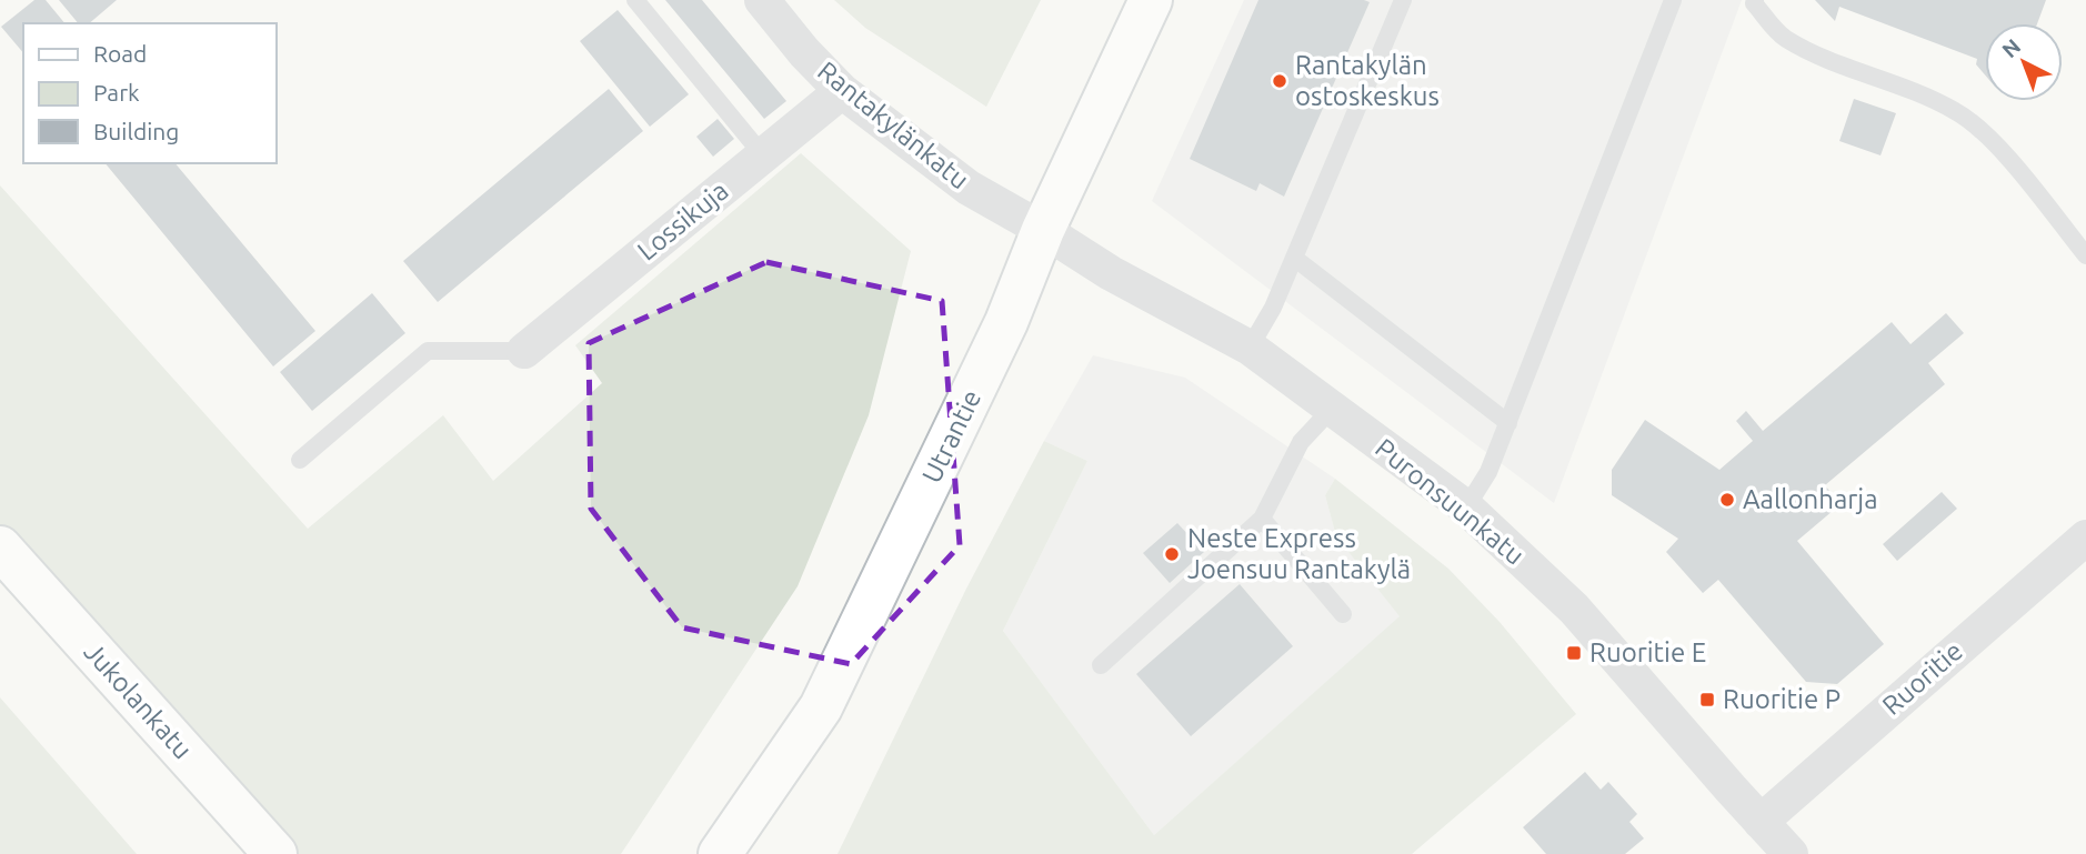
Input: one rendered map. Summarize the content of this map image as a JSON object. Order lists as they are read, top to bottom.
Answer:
{
  "streets": {
    "main road": ["Utrantie", "Jukolankatu"],
    "street": [
      "Rantakylänkatu",
      "Lossikuja",
      "Puronsuunkatu",
      "Ruoritie"
    ]
  },
  "crossings": [
    ["Rantakylänkatu", "Lossikuja"],
    ["Rantakylänkatu", "Utrantie"],
    ["Rantakylänkatu", "Puronsuunkatu"],
    ["Utrantie", "Puronsuunkatu"],
    ["Puronsuunkatu", "Ruoritie"]
  ],
  "places": {
    "other": ["Rantakylän ostoskeskus", "Aallonharja", "Neste Express Joensuu Rantakylä"],
    "transit": ["Ruoritie E", "Ruoritie P"]
  },
  "legend": ["Road", "Park", "Building"],
  "north": "top left"
}
